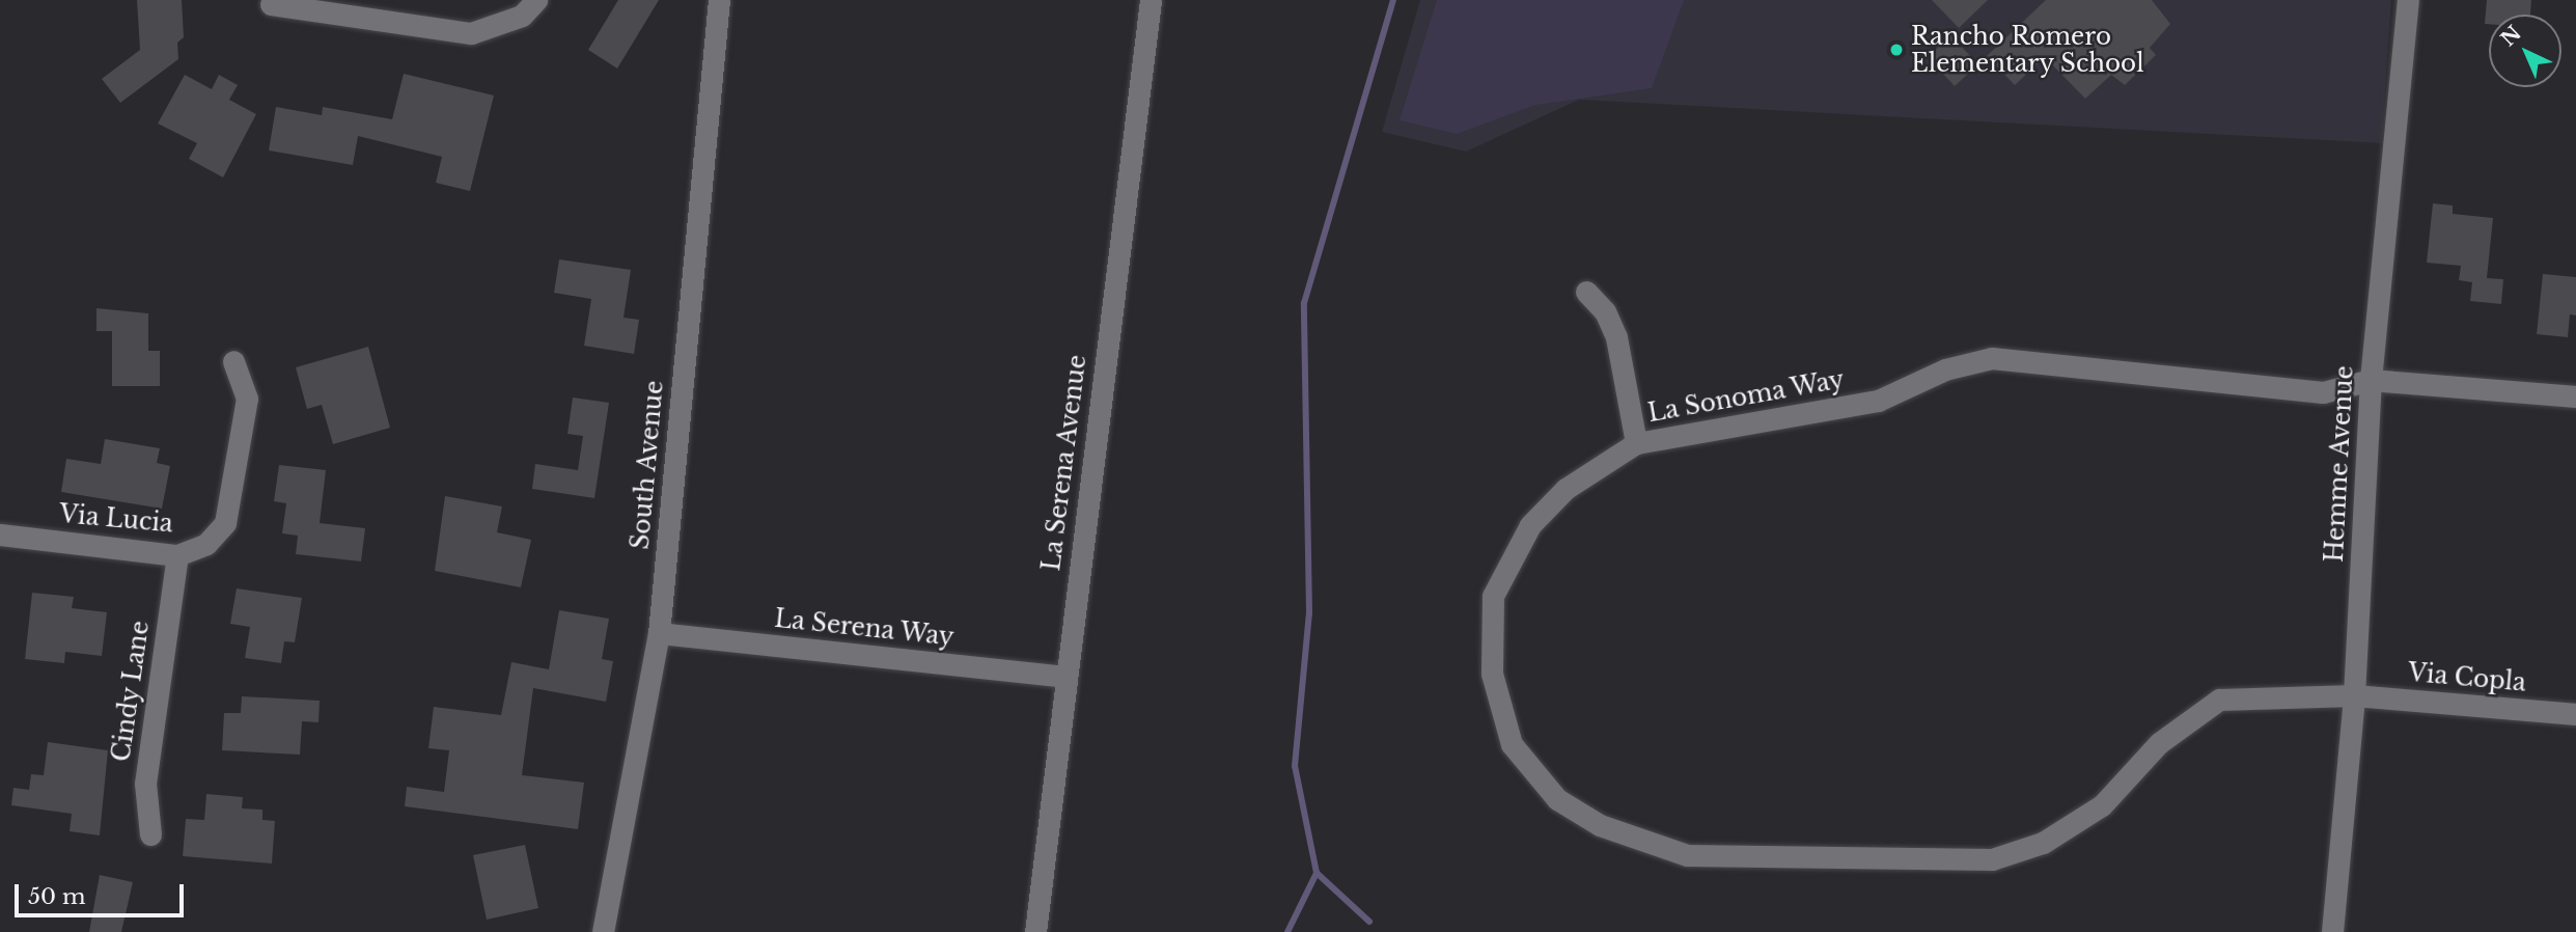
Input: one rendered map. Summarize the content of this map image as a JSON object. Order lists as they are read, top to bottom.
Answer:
{
  "streets": {
    "street": [
      "La Sonoma Way",
      "La Serena Avenue",
      "Hemme Avenue",
      "South Avenue",
      "Via Lucia",
      "La Serena Way",
      "Via Copla",
      "Cindy Lane"
    ]
  },
  "crossings": [
    ["La Sonoma Way", "Hemme Avenue"],
    ["La Sonoma Way", "Via Copla"],
    ["La Serena Avenue", "La Serena Way"],
    ["Hemme Avenue", "Via Copla"],
    ["South Avenue", "La Serena Way"],
    ["Via Lucia", "Cindy Lane"]
  ],
  "places": ["Rancho Romero Elementary School"],
  "scale_bar": "50 m",
  "north": "top left"
}
